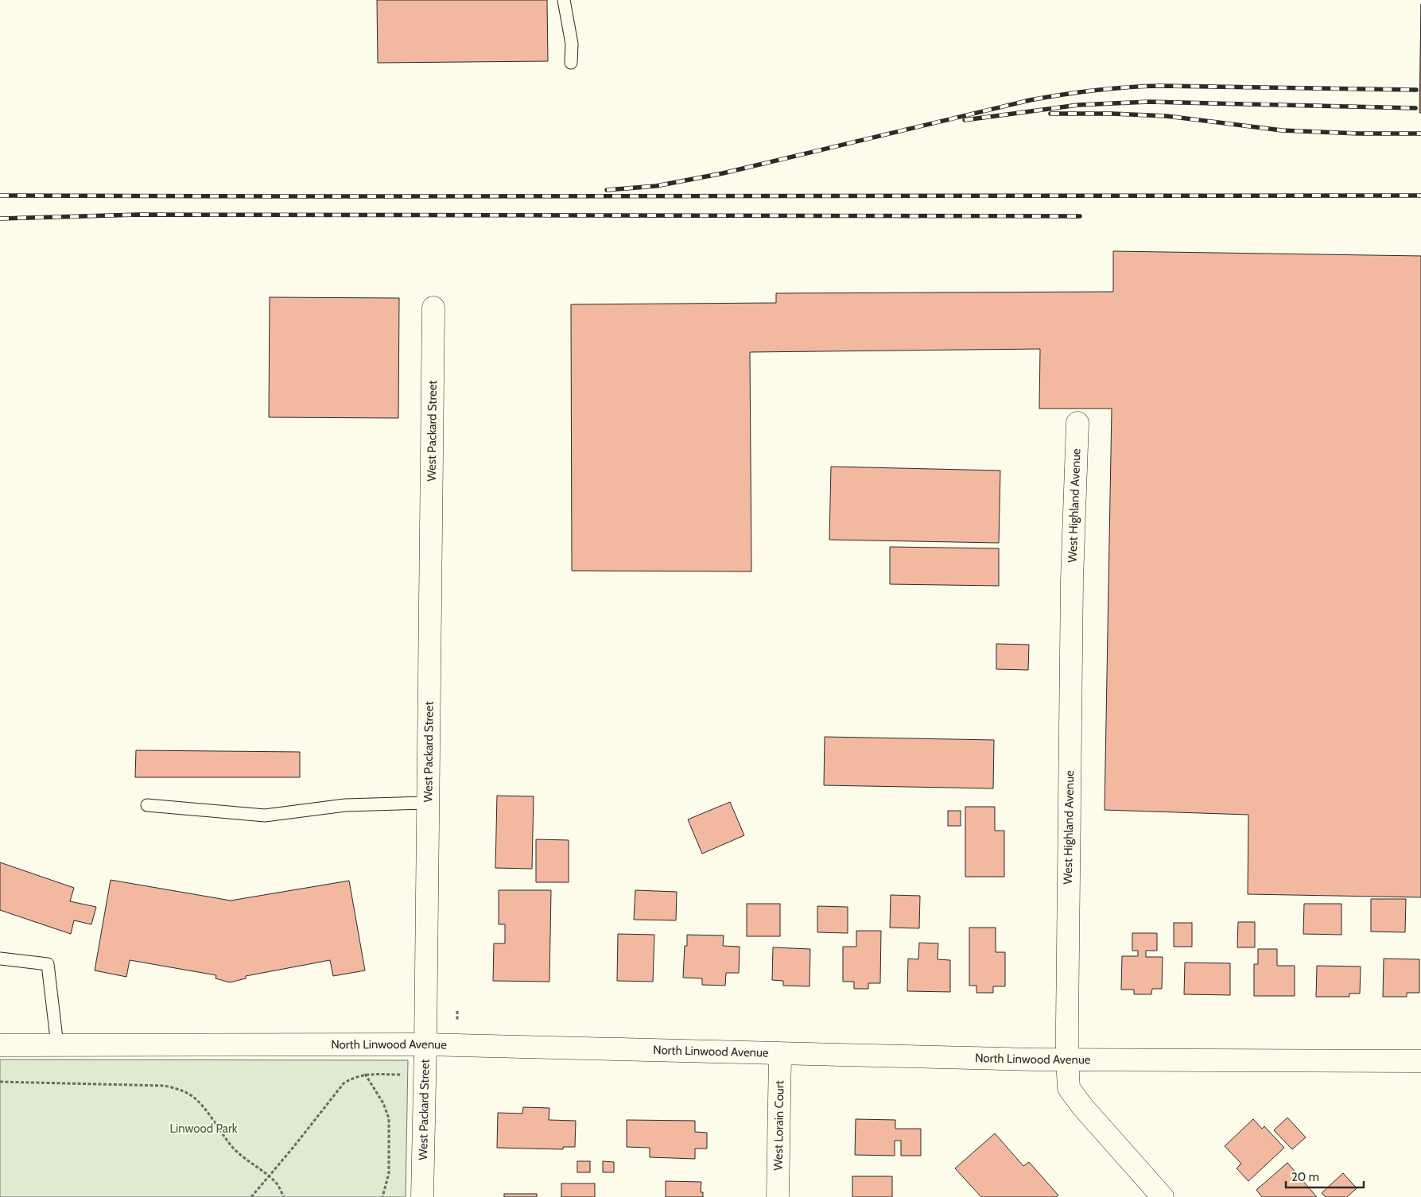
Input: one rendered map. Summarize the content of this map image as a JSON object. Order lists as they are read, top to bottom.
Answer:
{
  "streets": {
    "street": [
      "West Packard Street",
      "West Highland Avenue",
      "North Linwood Avenue",
      "West Lorain Court"
    ]
  },
  "crossings": [
    ["West Packard Street", "North Linwood Avenue"],
    ["West Highland Avenue", "North Linwood Avenue"],
    ["North Linwood Avenue", "West Lorain Court"]
  ],
  "parks": ["Linwood Park"],
  "scale_bar": "20 m"
}
